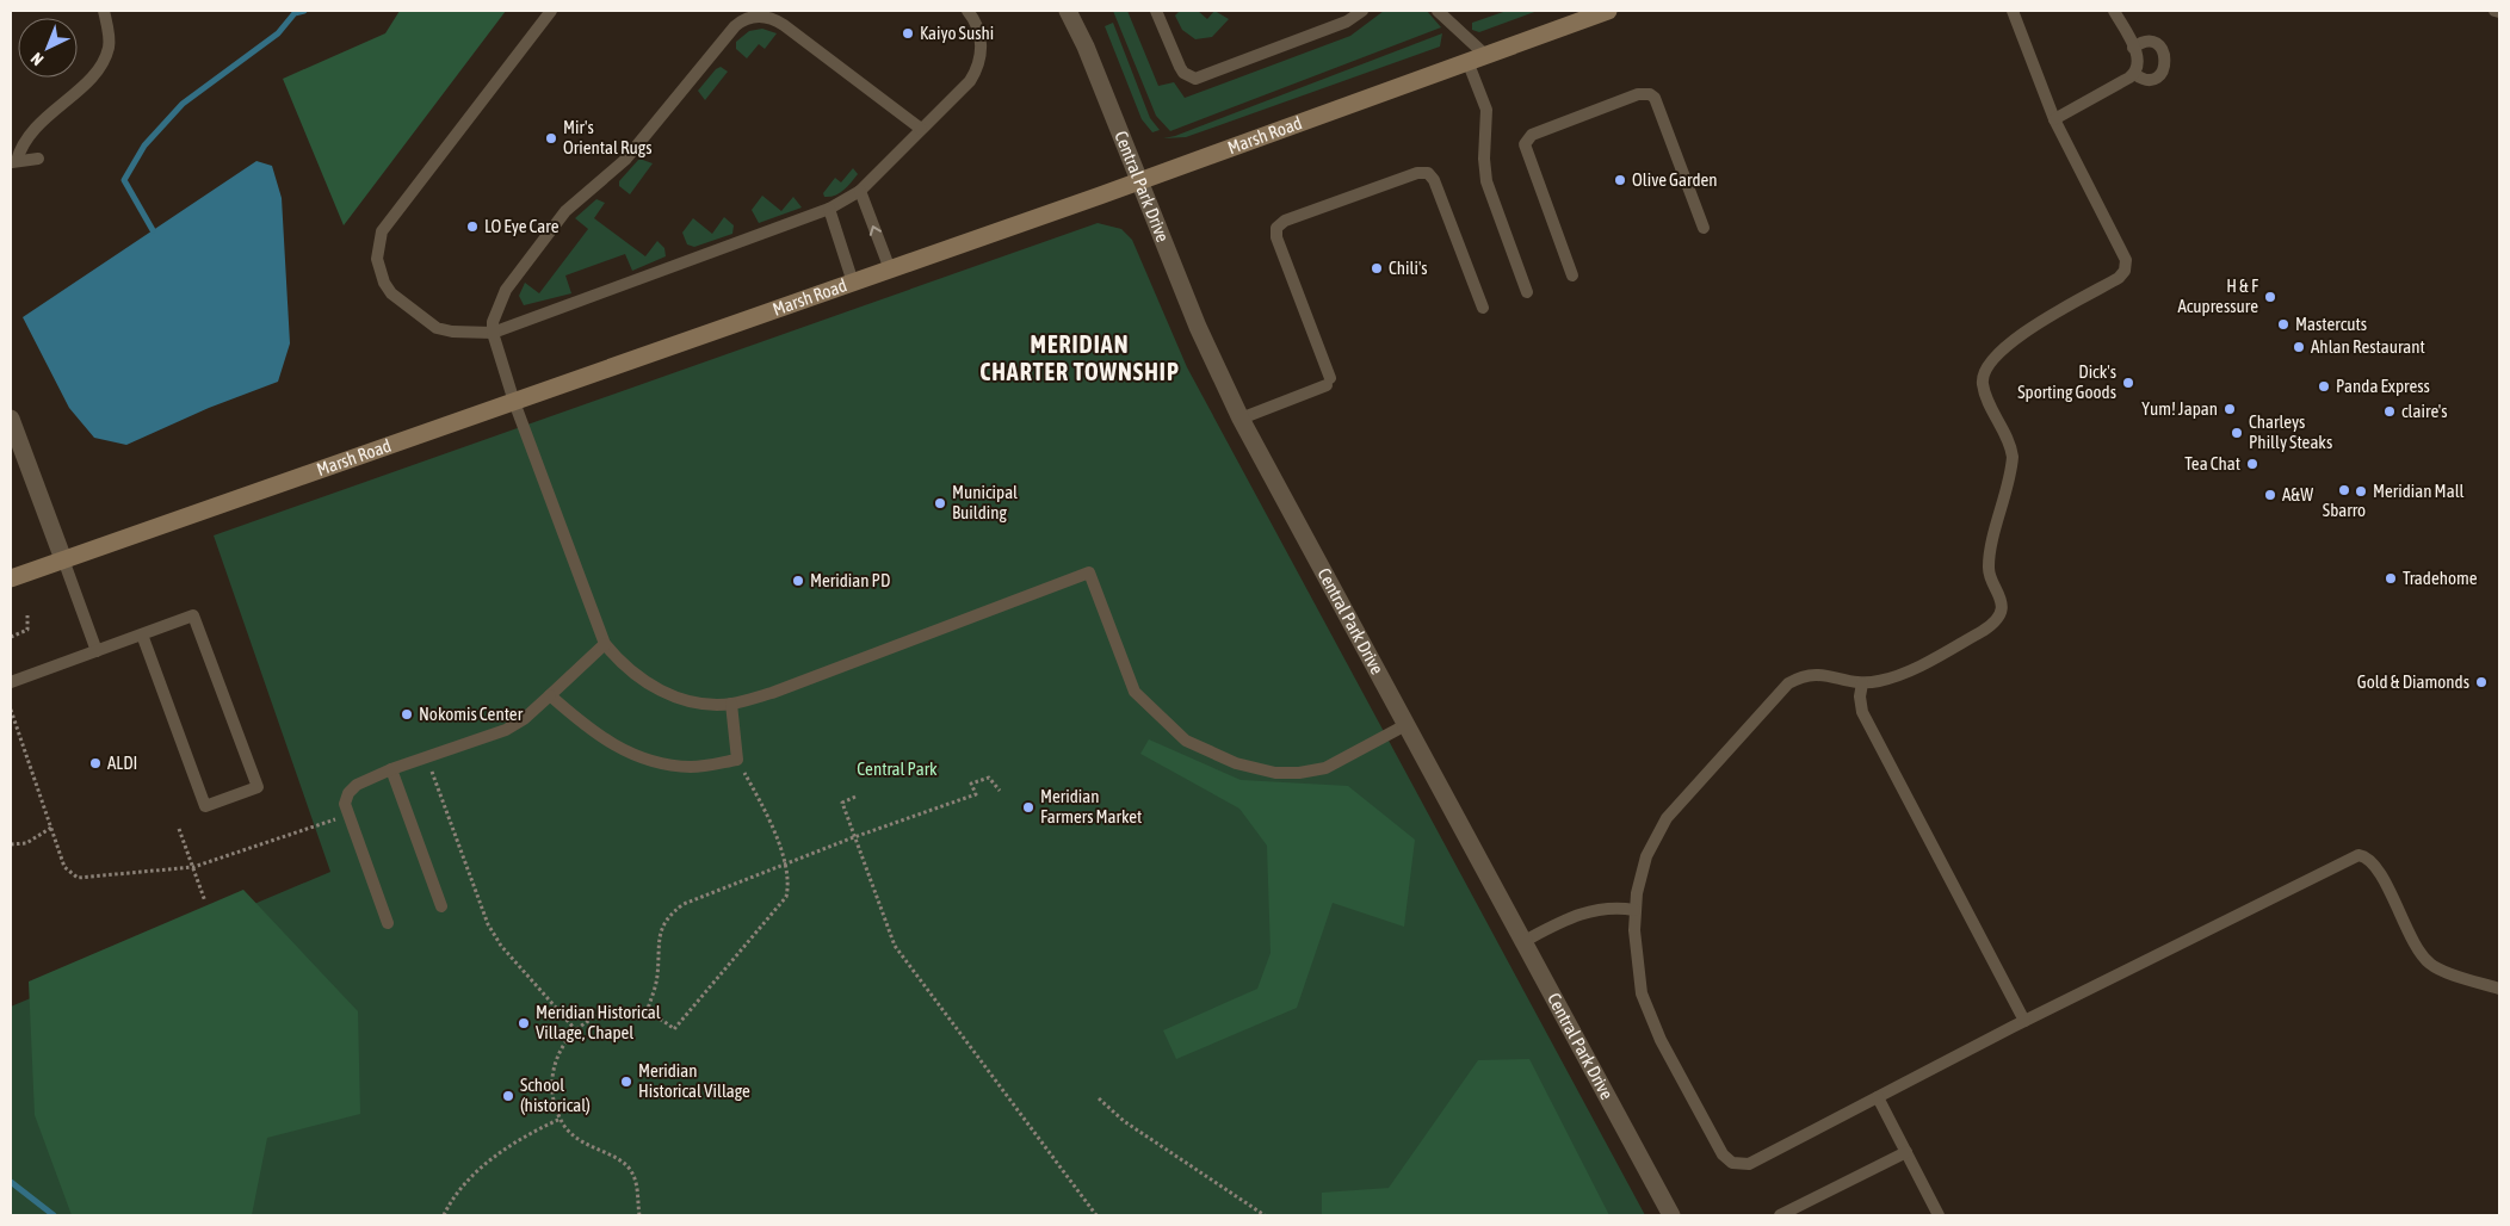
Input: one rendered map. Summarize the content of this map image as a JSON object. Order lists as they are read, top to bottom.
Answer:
{
  "streets": {
    "main road": ["Marsh Road"],
    "street": ["Central Park Drive"]
  },
  "crossings": [
    ["Marsh Road", "Central Park Drive"]
  ],
  "districts": ["MERIDIAN CHARTER TOWNSHIP"],
  "parks": ["Central Park"],
  "places": [
    "Kaiyo Sushi",
    "Mir's Oriental Rugs",
    "Olive Garden",
    "LO Eye Care",
    "Chili's",
    "H & F Acupressure",
    "Mastercuts",
    "Ahlan Restaurant",
    "Dick's Sporting Goods",
    "Panda Express",
    "Yum! Japan",
    "claire's",
    "Charleys Philly Steaks",
    "Tea Chat",
    "Sbarro",
    "Meridian Mall",
    "A&W",
    "Municipal Building",
    "Tradehome",
    "Meridian PD",
    "Gold & Diamonds",
    "Nokomis Center",
    "ALDI",
    "Meridian Farmers Market",
    "Meridian Historical Village, Chapel",
    "Meridian Historical Village",
    "School (historical)"
  ],
  "north": "bottom left"
}
